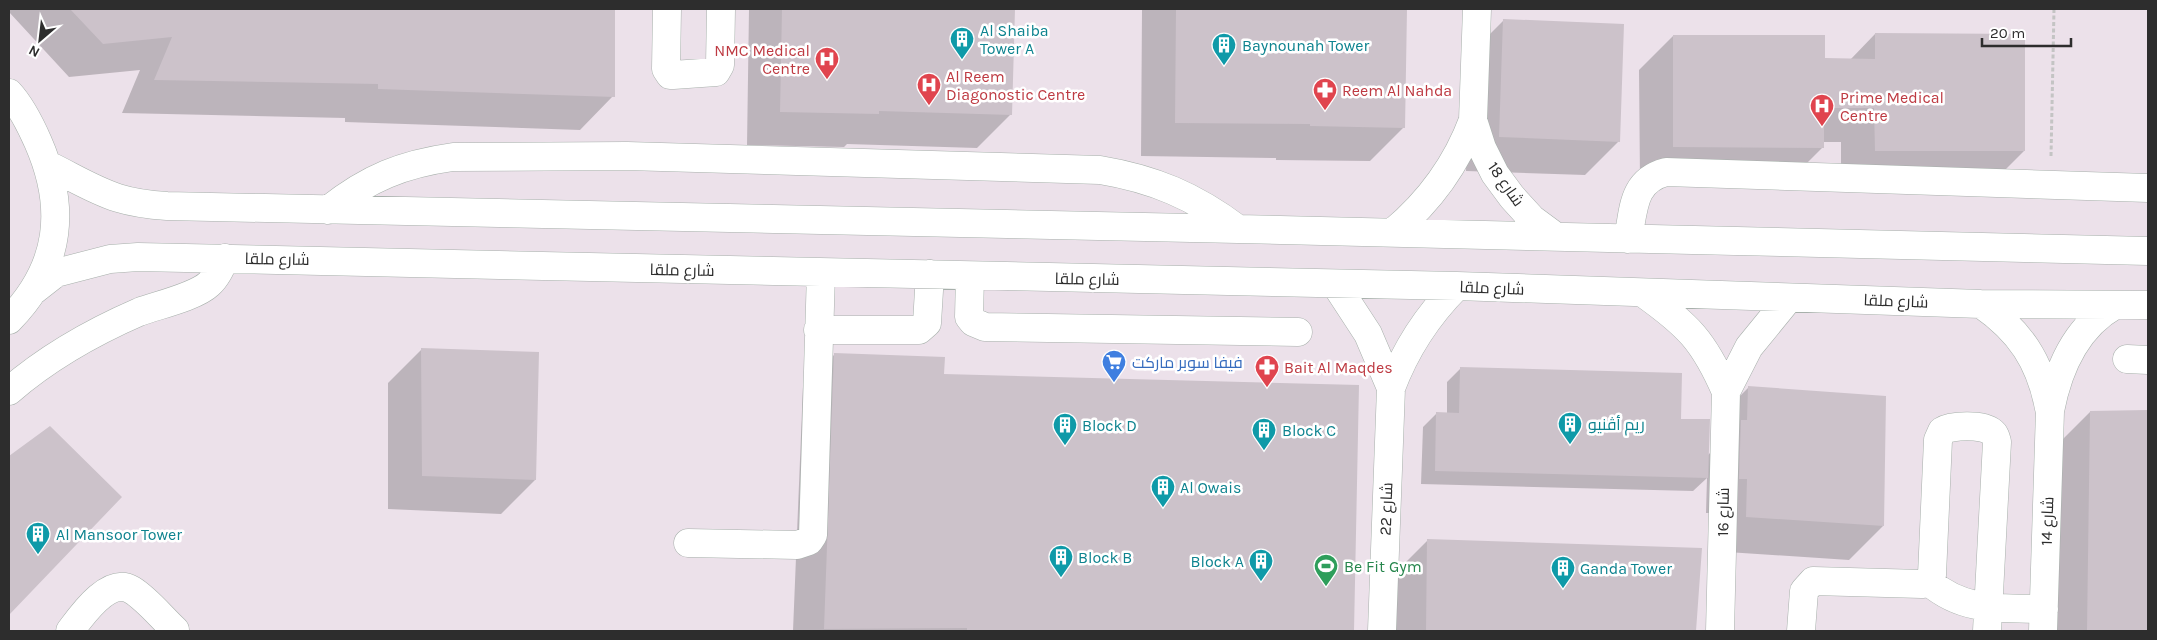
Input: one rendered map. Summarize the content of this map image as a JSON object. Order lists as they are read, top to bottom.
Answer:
{
  "streets": {
    "street": [
      "شارع 18",
      "شارع ملقا",
      "شارع 22",
      "شارع 16",
      "شارع 14"
    ]
  },
  "crossings": [
    ["شارع ملقا", "شارع 22"],
    ["شارع ملقا", "شارع 16"],
    ["شارع ملقا", "شارع 14"]
  ],
  "places": {
    "building": [
      "Al Shaiba Tower A",
      "Baynounah Tower",
      "ريم أڤنيو",
      "Block D",
      "Block C",
      "Al Owais",
      "Al Mansoor Tower",
      "Block B",
      "Block A",
      "Ganda Tower"
    ],
    "hospital": ["NMC Medical Centre", "Al Reem Diagonostic Centre", "Prime Medical Centre"],
    "pharmacy": ["Reem Al Nahda", "Bait Al Maqdes"],
    "supermarket": ["فيفا سوبر ماركت"],
    "sports": ["Be Fit Gym"]
  },
  "scale_bar": "20 m",
  "north": "bottom left"
}
